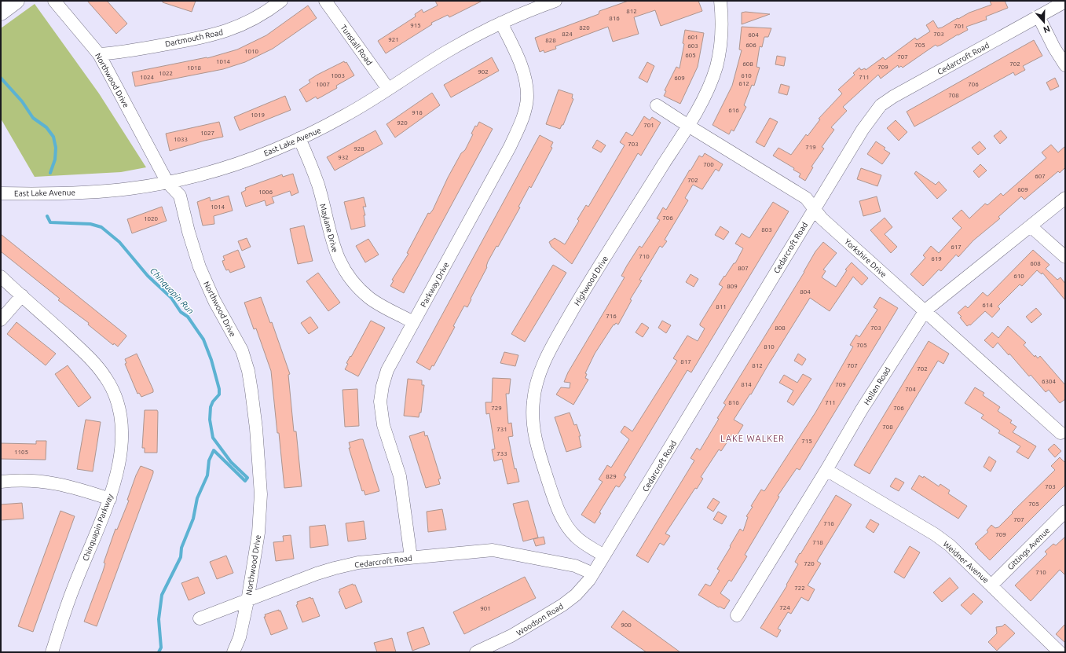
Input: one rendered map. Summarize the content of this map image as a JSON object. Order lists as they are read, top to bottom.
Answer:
{
  "streets": {
    "street": [
      "Dartmouth Road",
      "Tunstall Road",
      "Cedarcroft Road",
      "Northwood Drive",
      "East Lake Avenue",
      "Maylane Drive",
      "Yorkshire Drive",
      "Highwood Drive",
      "Parkway Drive",
      "Hollen Road",
      "Chinquapin Parkway",
      "Gittings Avenue",
      "Weidner Avenue",
      "Woodson Road"
    ]
  },
  "crossings": [
    ["Dartmouth Road", "Northwood Drive"],
    ["Tunstall Road", "East Lake Avenue"],
    ["Cedarcroft Road", "Northwood Drive"],
    ["Cedarcroft Road", "Yorkshire Drive"],
    ["Cedarcroft Road", "Highwood Drive"],
    ["Cedarcroft Road", "Parkway Drive"],
    ["Cedarcroft Road", "Woodson Road"],
    ["Northwood Drive", "East Lake Avenue"],
    ["East Lake Avenue", "Maylane Drive"],
    ["East Lake Avenue", "Parkway Drive"],
    ["Maylane Drive", "Parkway Drive"],
    ["Yorkshire Drive", "Highwood Drive"],
    ["Yorkshire Drive", "Hollen Road"],
    ["Hollen Road", "Weidner Avenue"],
    ["Gittings Avenue", "Weidner Avenue"]
  ],
  "districts": ["LAKE WALKER"],
  "water": ["Chinquapin Run"],
  "house_numbers": [
    "812",
    "816",
    "915",
    "701",
    "820",
    "824",
    "703",
    "604",
    "601",
    "921",
    "828",
    "606",
    "705",
    "603",
    "1010",
    "605",
    "707",
    "1014",
    "608",
    "702",
    "709",
    "1018",
    "902",
    "1022",
    "1003",
    "610",
    "1024",
    "711",
    "609",
    "612",
    "1007",
    "706",
    "708",
    "616",
    "916",
    "1019",
    "920",
    "701",
    "1027",
    "1033",
    "703",
    "719",
    "928",
    "932",
    "700",
    "607",
    "702",
    "609",
    "1006",
    "1014",
    "706",
    "1020",
    "803",
    "617",
    "710",
    "619",
    "608",
    "807",
    "610",
    "809",
    "804",
    "614",
    "811",
    "716",
    "808",
    "703",
    "705",
    "810",
    "817",
    "812",
    "707",
    "702",
    "6304",
    "814",
    "709",
    "704",
    "816",
    "711",
    "729",
    "706",
    "708",
    "731",
    "715",
    "1105",
    "733",
    "829",
    "703",
    "705",
    "707",
    "716",
    "709",
    "718",
    "720",
    "710",
    "722",
    "724",
    "901",
    "900"
  ],
  "north": "bottom"
}
